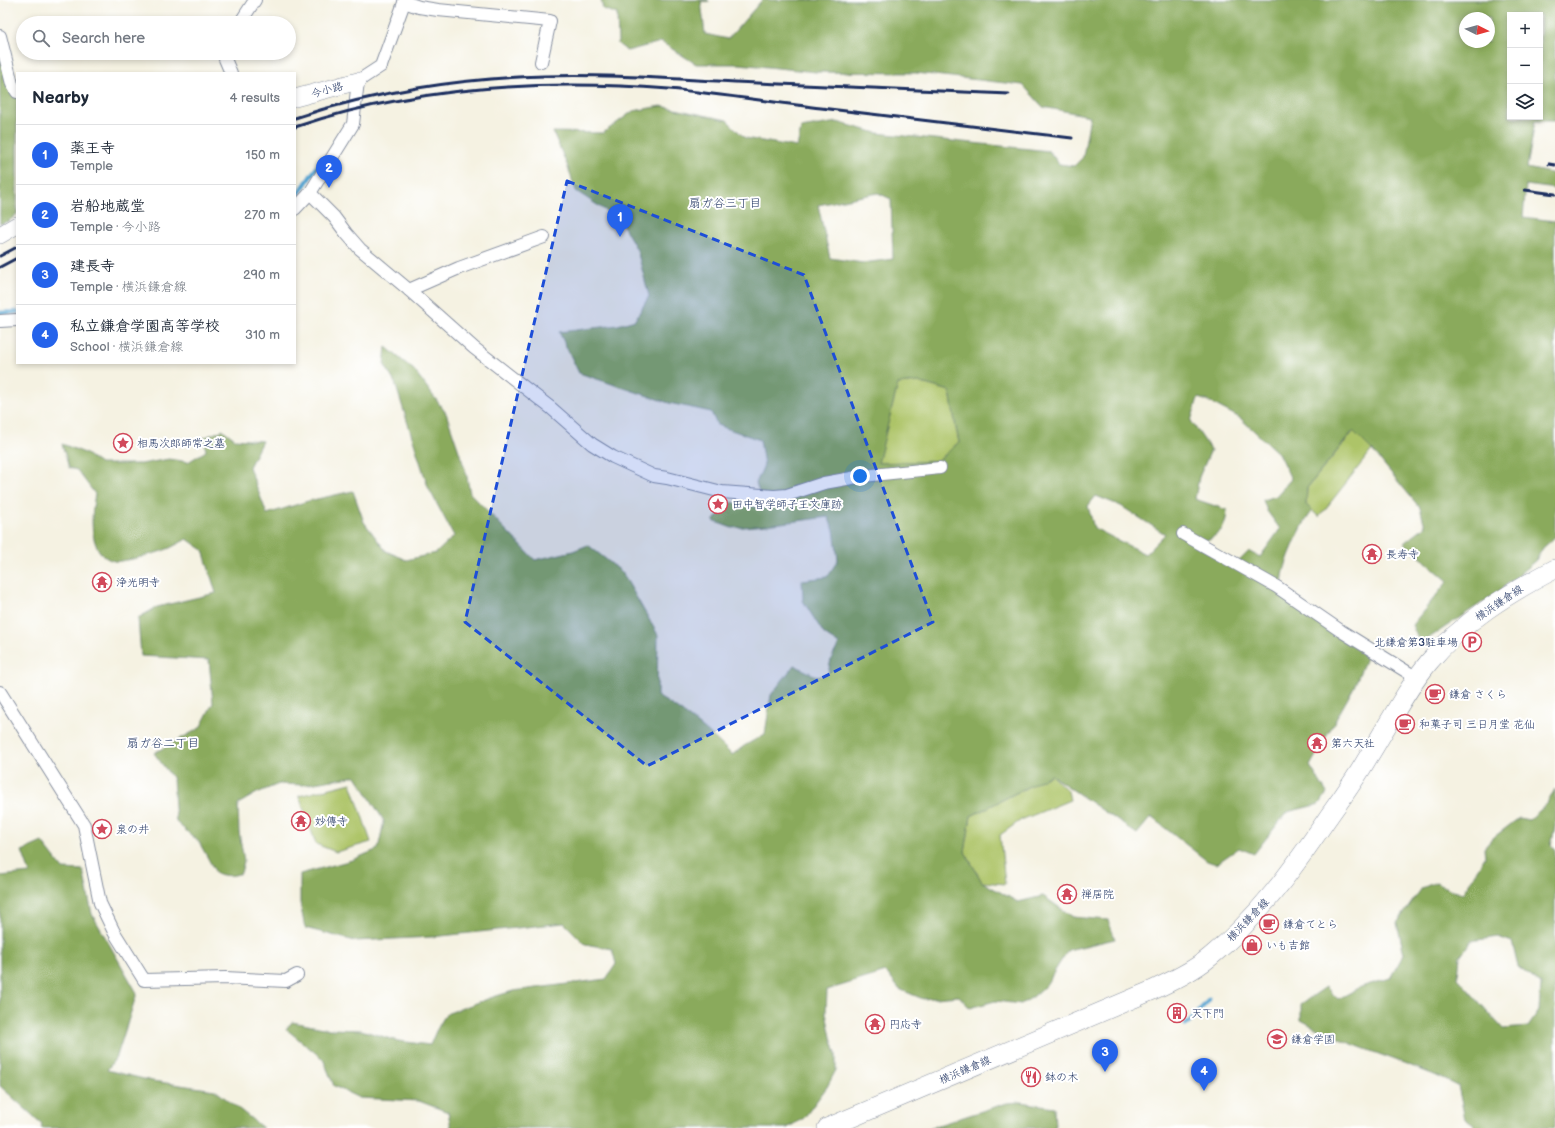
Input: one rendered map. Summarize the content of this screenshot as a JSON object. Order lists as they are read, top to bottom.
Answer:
{
  "streets": {
    "main road": ["横浜鎌倉線"],
    "street": ["今小路"]
  },
  "districts": ["扇ガ谷三丁目", "扇ガ谷二丁目"],
  "places": {
    "place": ["相馬次郎師常之墓", "田中智学師子王文庫跡", "泉の井"],
    "temple": [
      "長寿寺",
      "浄光明寺",
      "第六天社",
      "妙傳寺",
      "禅居院",
      "円応寺"
    ],
    "parking": ["北鎌倉第3駐車場"],
    "cafe": ["鎌倉 さくら", "和菓子司 三日月堂 花仙", "鎌倉てとら"],
    "shop": ["いも吉館"],
    "building": ["天下門"],
    "school or university": ["鎌倉学園"],
    "restaurant": ["鉢の木"]
  },
  "north": "right",
  "page": {
    "map_buttons": ["+", "−"],
    "search": "Search here",
    "heading": ["Nearby", "4 results"],
    "list": [
      {
        "mark": "1",
        "name": "薬王寺",
        "note": "Temple",
        "value": "150 m"
      },
      {
        "mark": "2",
        "name": "岩船地蔵堂",
        "note": "Temple · 今小路",
        "value": "270 m"
      },
      {
        "mark": "3",
        "name": "建長寺",
        "note": "Temple · 横浜鎌倉線",
        "value": "290 m"
      },
      {
        "mark": "4",
        "name": "私立鎌倉学園高等学校",
        "note": "School · 横浜鎌倉線",
        "value": "310 m"
      }
    ],
    "pins": [
      "2",
      "1",
      "3",
      "4"
    ]
  }
}
